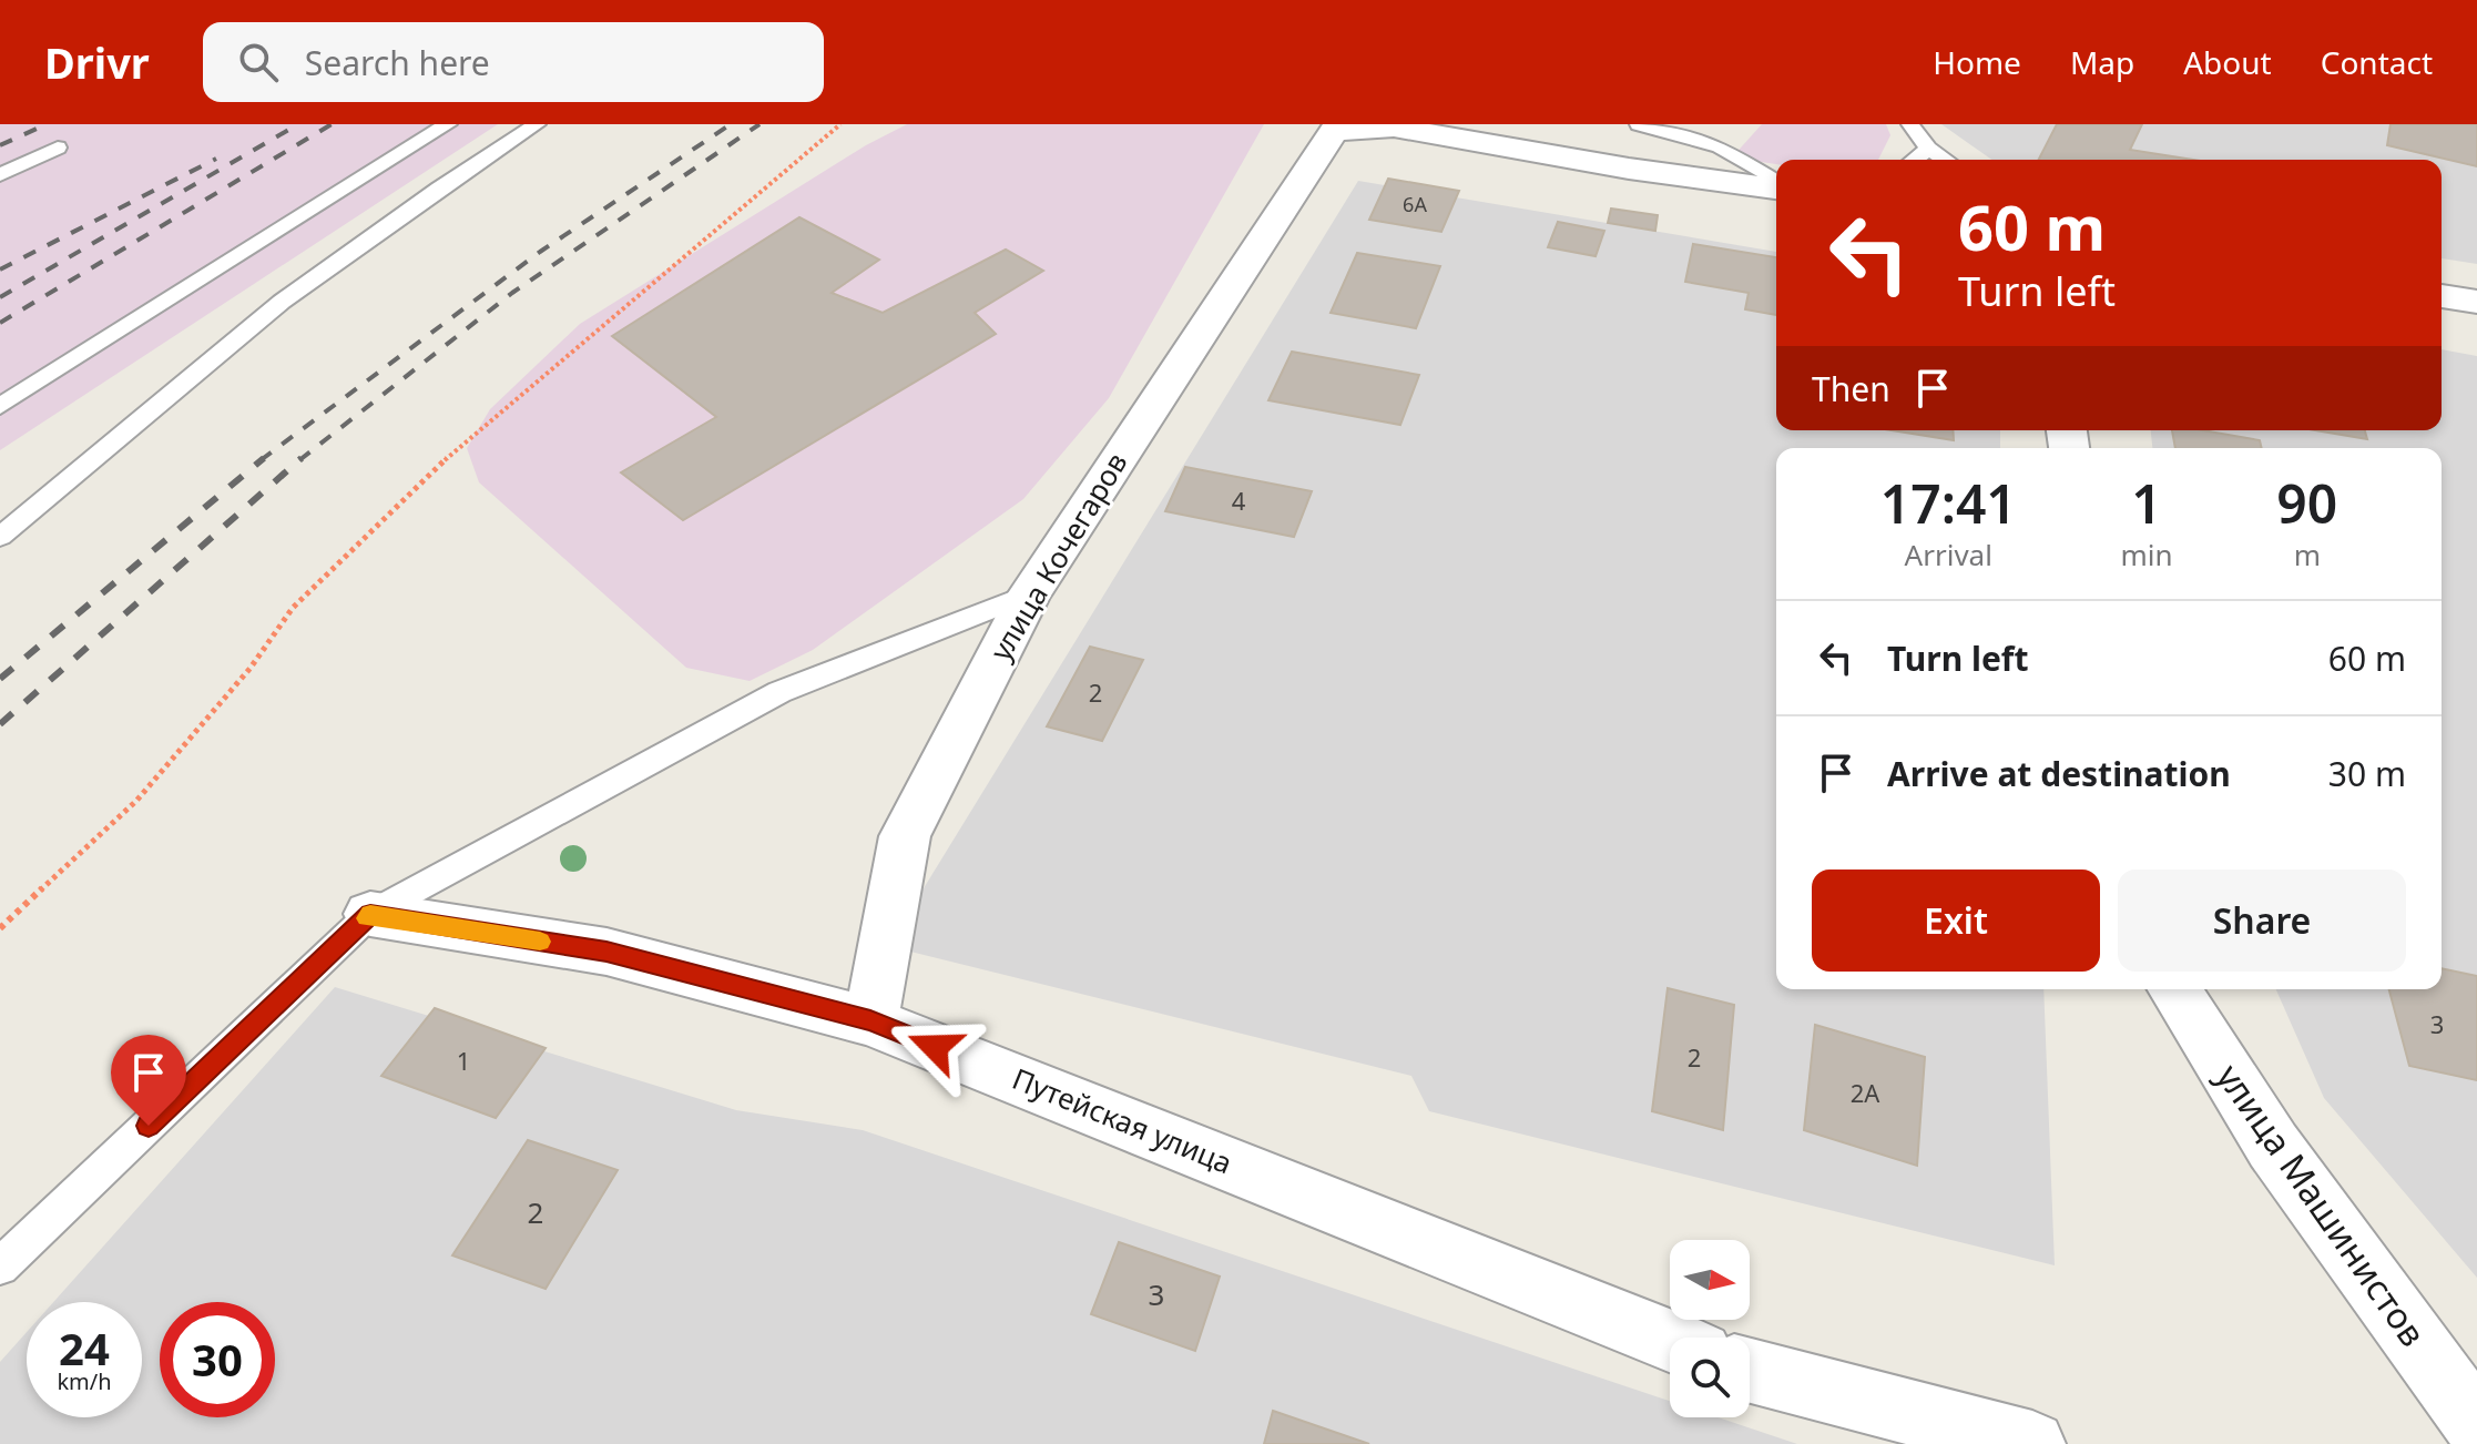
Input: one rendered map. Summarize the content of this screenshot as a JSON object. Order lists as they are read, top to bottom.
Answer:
{
  "streets": {
    "street": ["улица Кочегаров", "Путейская улица", "улица Машинистов"]
  },
  "crossings": [
    ["улица Кочегаров", "Путейская улица"]
  ],
  "house_numbers": [
    "6А",
    "4",
    "2",
    "3",
    "2",
    "1",
    "2А",
    "2",
    "3"
  ],
  "north": "right",
  "page": {
    "header": "Drivr",
    "search": "Search here",
    "nav": [
      "Home",
      "Map",
      "About",
      "Contact"
    ],
    "turn": ["60 m", "Turn left"],
    "then": "Then",
    "eta": [
      "17:41",
      "Arrival",
      "1",
      "min",
      "90",
      "m"
    ],
    "list": [
      {
        "name": "Turn left",
        "value": "60 m"
      },
      {
        "name": "Arrive at destination",
        "value": "30 m"
      }
    ],
    "buttons": ["Exit", "Share"],
    "speed": "24 km/h",
    "limit": "30"
  }
}
